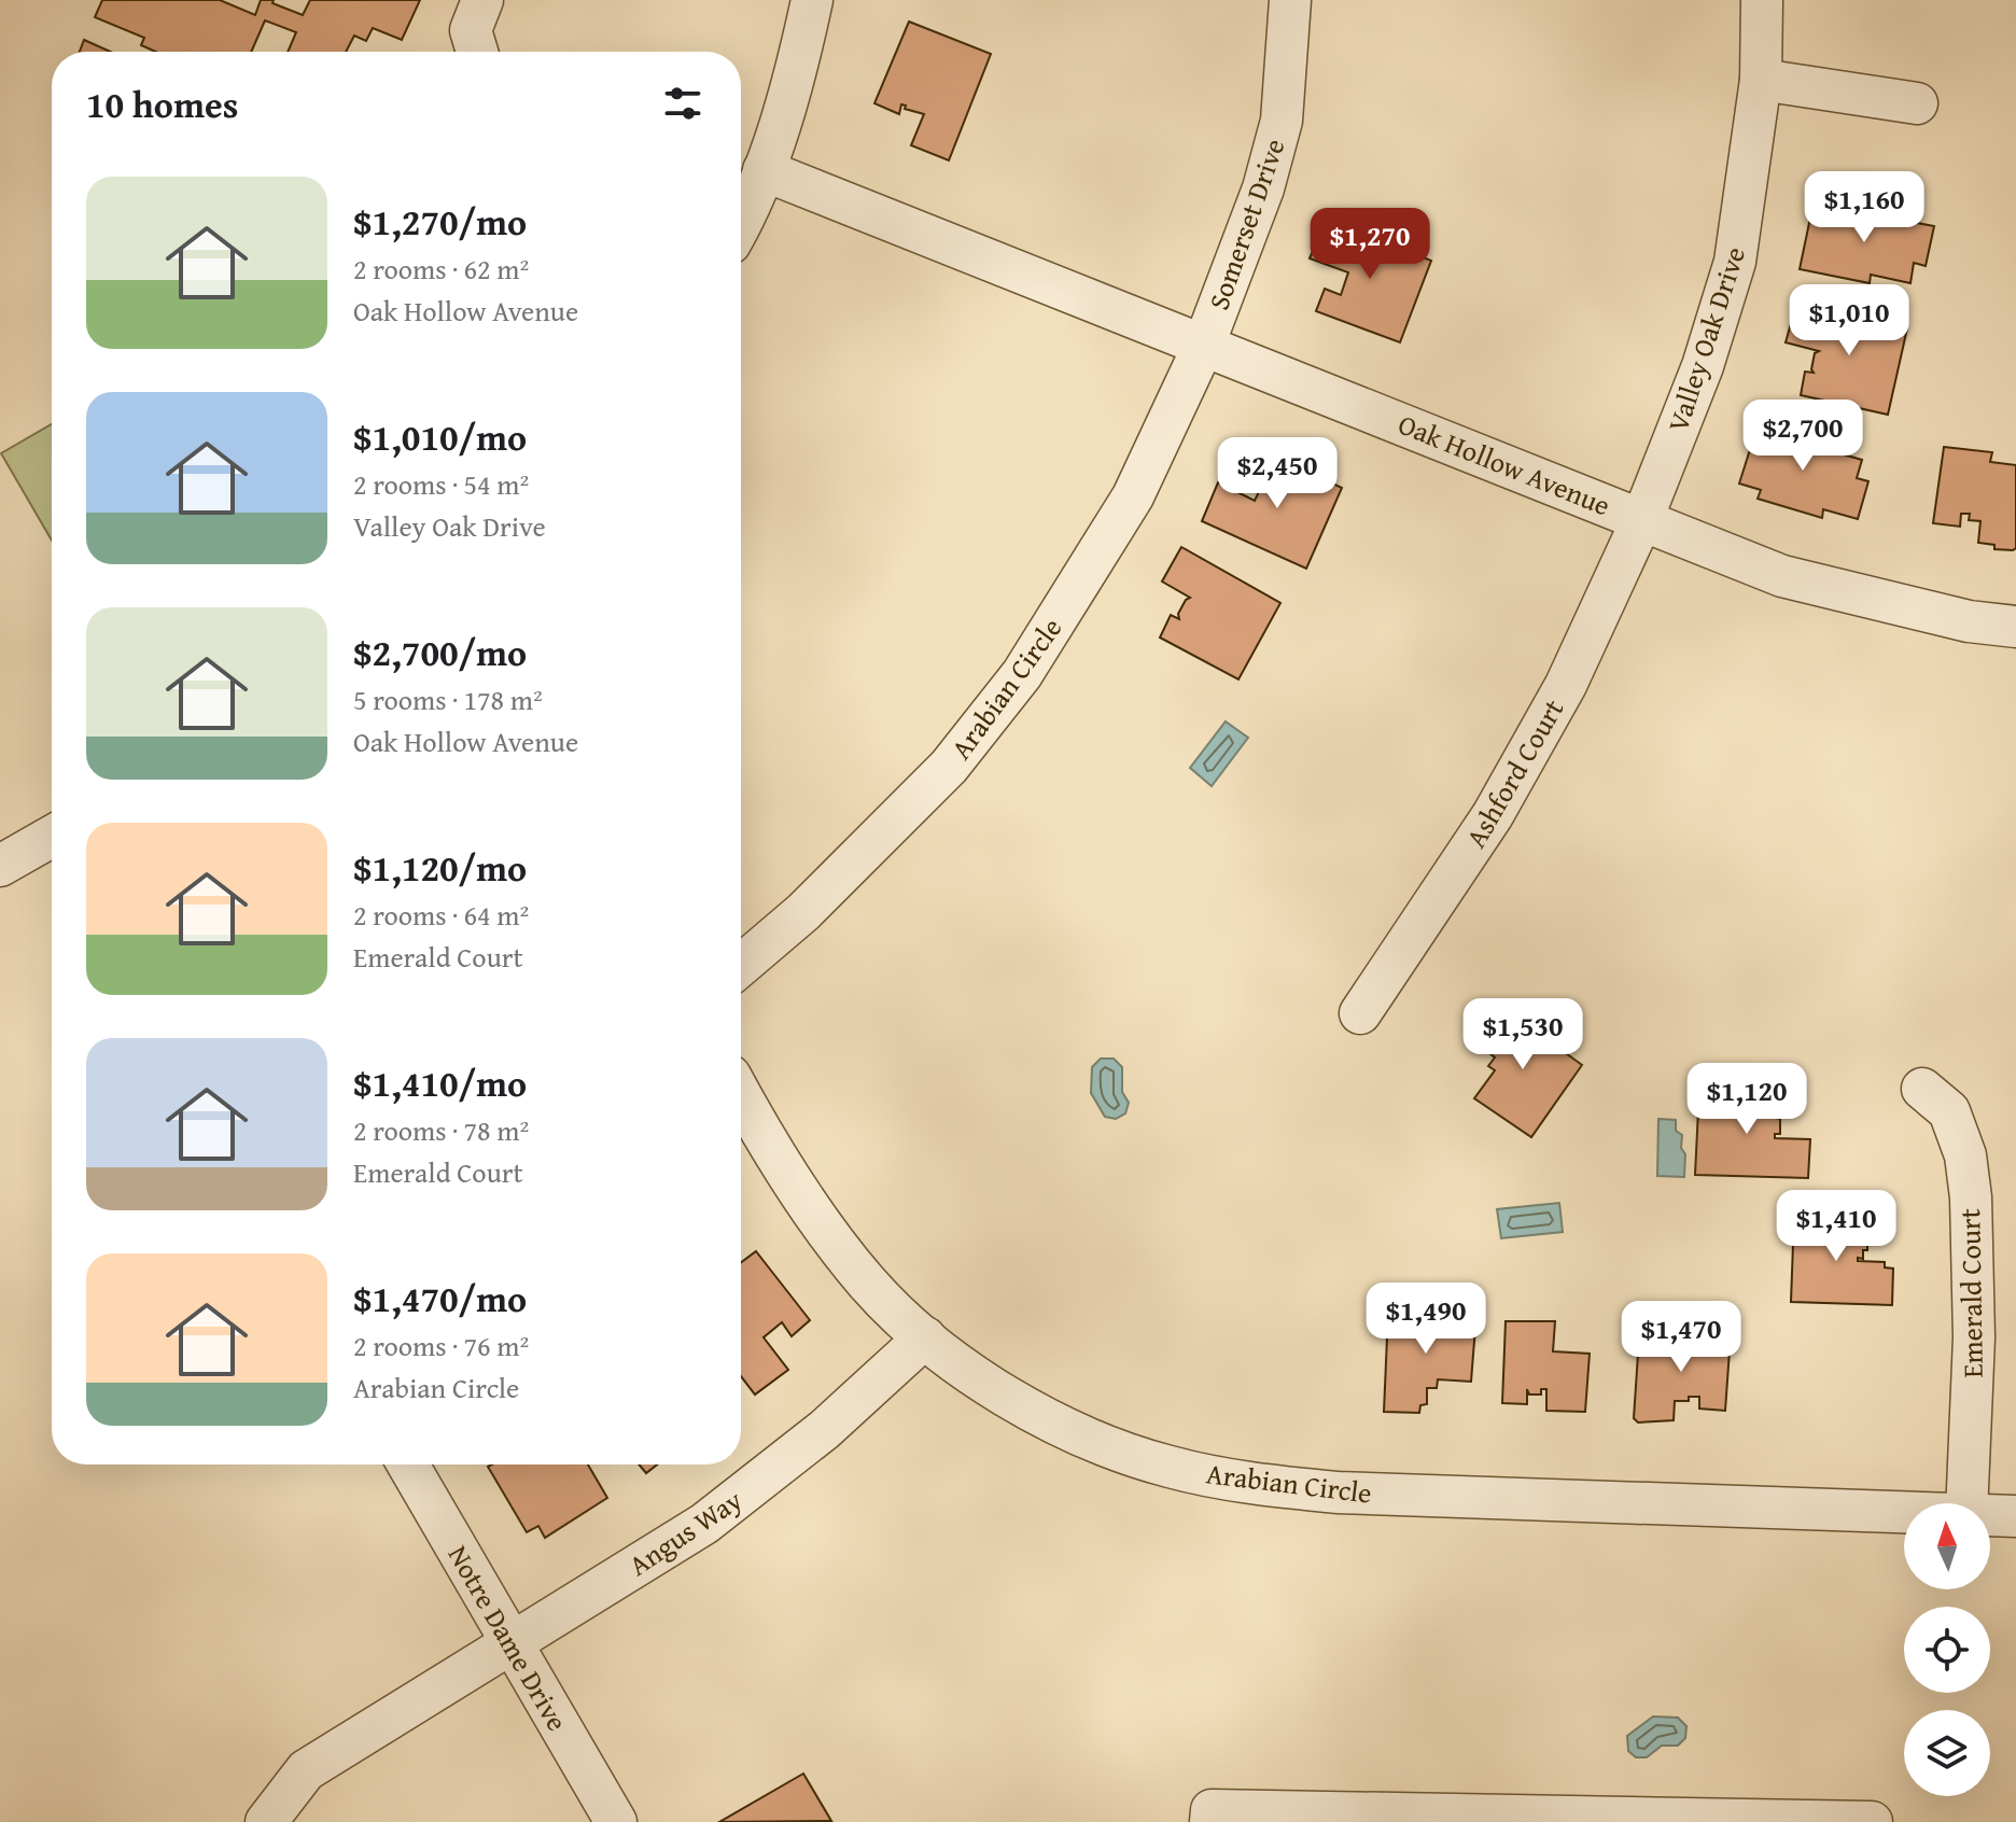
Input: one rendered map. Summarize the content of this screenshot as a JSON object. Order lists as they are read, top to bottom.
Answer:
{
  "streets": {
    "street": [
      "Somerset Drive",
      "Valley Oak Drive",
      "Oak Hollow Avenue",
      "Arabian Circle",
      "Ashford Court",
      "Emerald Court",
      "Angus Way",
      "Notre Dame Drive"
    ]
  },
  "crossings": [
    ["Somerset Drive", "Oak Hollow Avenue"],
    ["Somerset Drive", "Arabian Circle"],
    ["Valley Oak Drive", "Oak Hollow Avenue"],
    ["Valley Oak Drive", "Ashford Court"],
    ["Oak Hollow Avenue", "Arabian Circle"],
    ["Oak Hollow Avenue", "Ashford Court"],
    ["Arabian Circle", "Angus Way"],
    ["Angus Way", "Notre Dame Drive"]
  ],
  "north": "top",
  "page": {
    "heading": "10 homes",
    "list": [
      {
        "name": "$1,270/mo",
        "note": "2 rooms · 62 m² · Oak Hollow Avenue"
      },
      {
        "name": "$1,010/mo",
        "note": "2 rooms · 54 m² · Valley Oak Drive"
      },
      {
        "name": "$2,700/mo",
        "note": "5 rooms · 178 m² · Oak Hollow Avenue"
      },
      {
        "name": "$1,120/mo",
        "note": "2 rooms · 64 m² · Emerald Court"
      },
      {
        "name": "$1,410/mo",
        "note": "2 rooms · 78 m² · Emerald Court"
      },
      {
        "name": "$1,470/mo",
        "note": "2 rooms · 76 m² · Arabian Circle"
      }
    ],
    "price": [
      "$1,160",
      "$1,270",
      "$1,010",
      "$2,700",
      "$2,450",
      "$1,530",
      "$1,120",
      "$1,410",
      "$1,490",
      "$1,470"
    ]
  }
}
